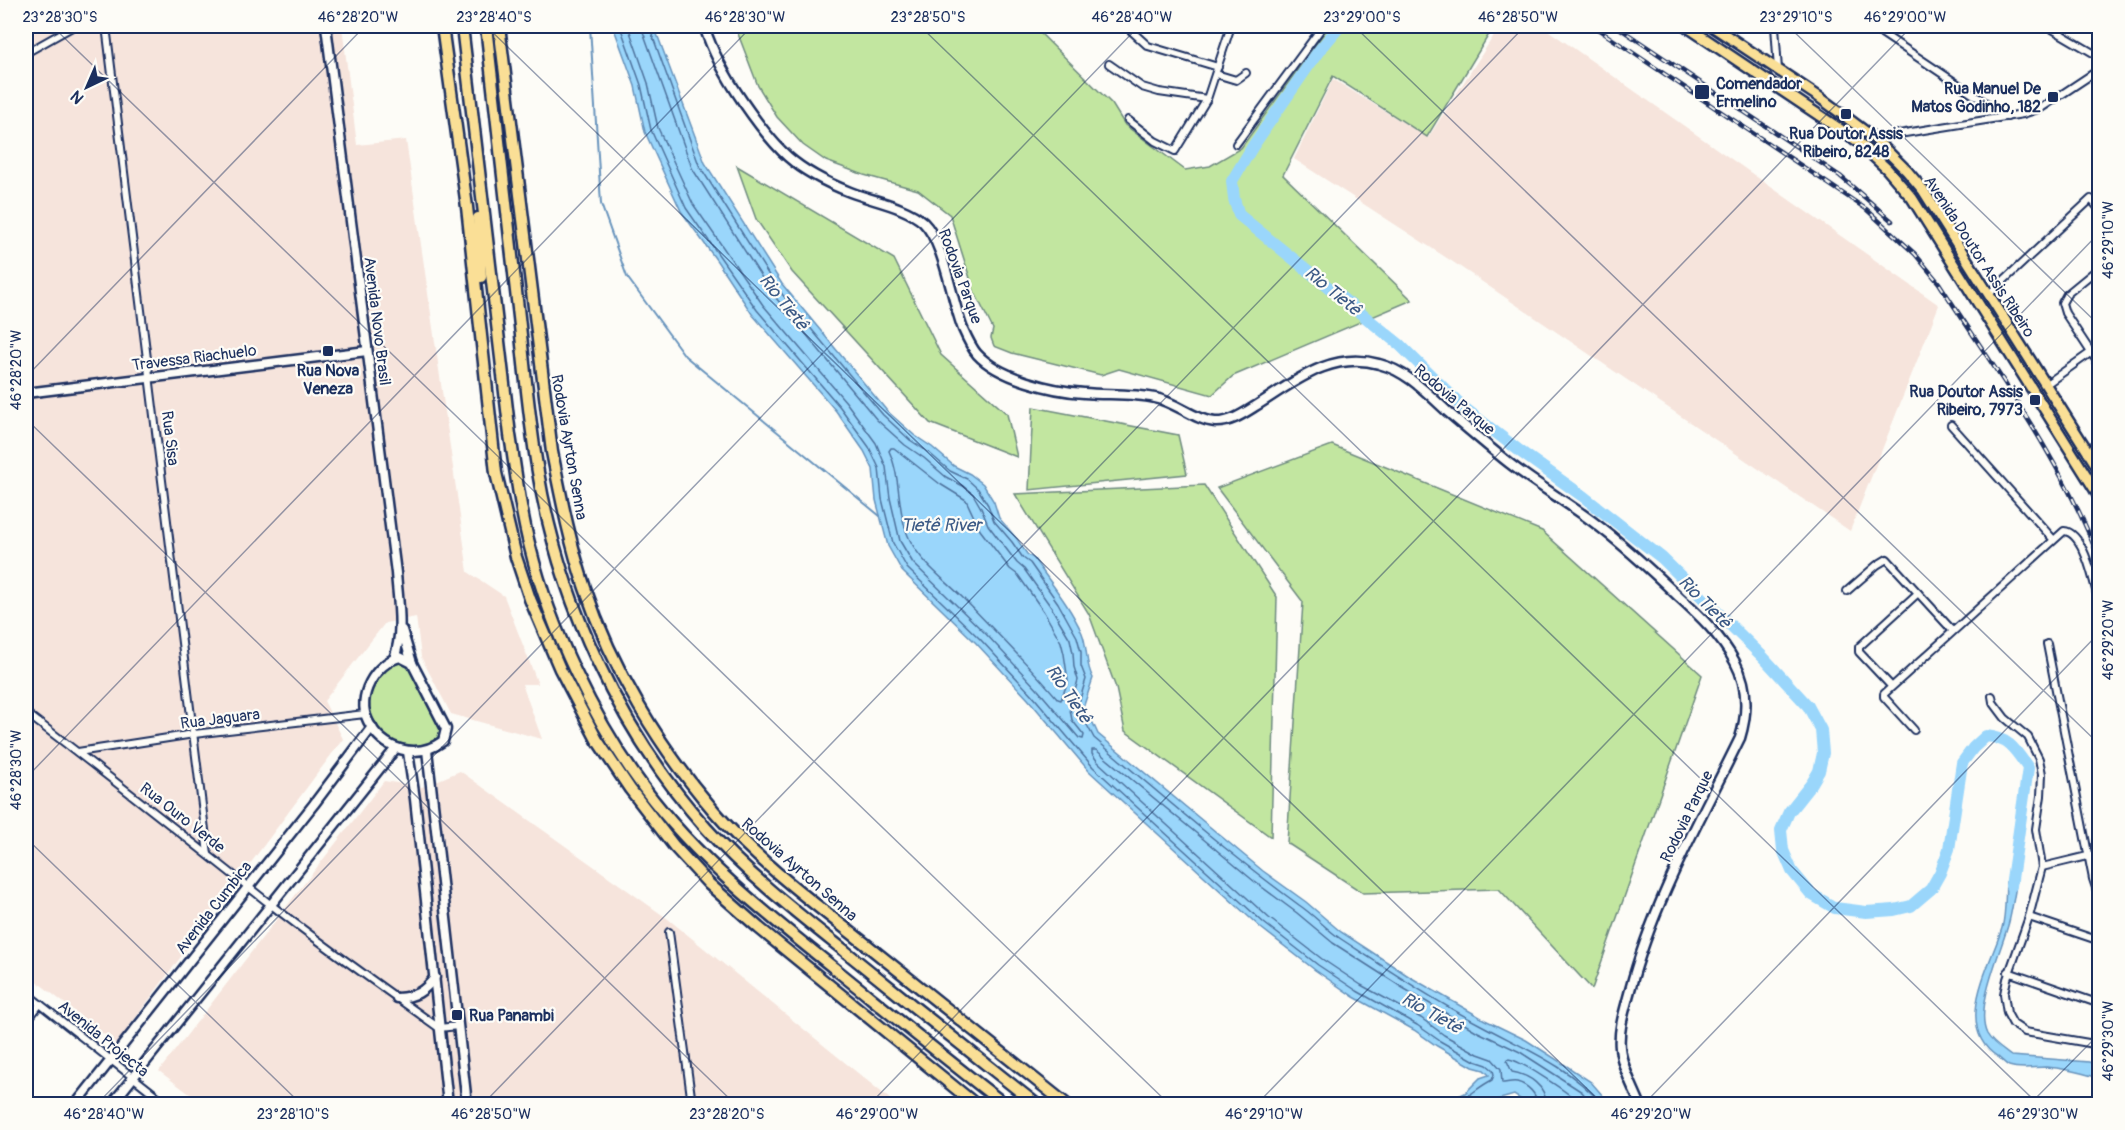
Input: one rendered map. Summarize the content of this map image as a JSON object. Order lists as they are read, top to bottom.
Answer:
{
  "streets": {
    "highway": ["Rodovia Ayrton Senna"],
    "main road": ["Avenida Doutor Assis Ribeiro"],
    "street": [
      "Rodovia Parque",
      "Avenida Novo Brasil",
      "Travessa Riachuelo",
      "Rua Sisa",
      "Rua Jaguara",
      "Rua Ouro Verde",
      "Avenida Cumbica",
      "Avenida Projecta"
    ]
  },
  "crossings": [
    ["Avenida Novo Brasil", "Travessa Riachuelo"],
    ["Avenida Novo Brasil", "Rua Jaguara"],
    ["Avenida Novo Brasil", "Avenida Cumbica"],
    ["Travessa Riachuelo", "Rua Sisa"],
    ["Rua Sisa", "Rua Jaguara"],
    ["Rua Sisa", "Rua Ouro Verde"],
    ["Rua Jaguara", "Rua Ouro Verde"],
    ["Rua Jaguara", "Avenida Cumbica"],
    ["Rua Ouro Verde", "Avenida Cumbica"],
    ["Avenida Cumbica", "Avenida Projecta"]
  ],
  "water": ["Rio Tietê", "Tietê River"],
  "places": {
    "transit": [
      "Comendador Ermelino",
      "Rua Manuel De Matos Godinho, 182",
      "Rua Doutor Assis Ribeiro, 8248",
      "Rua Nova Veneza",
      "Rua Doutor Assis Ribeiro, 7973",
      "Rua Panambi"
    ]
  },
  "north": "bottom left",
  "coordinates": [
    "23°28'30\"S",
    "46°28'20\"W",
    "23°28'40\"S",
    "46°28'30\"W",
    "23°28'50\"S",
    "46°28'40\"W",
    "23°29'00\"S",
    "46°28'50\"W",
    "23°29'10\"S",
    "46°29'00\"W",
    "46°29'10\"W",
    "46°29'20\"W",
    "46°29'30\"W",
    "23°28'10\"S",
    "23°28'20\"S"
  ]
}
